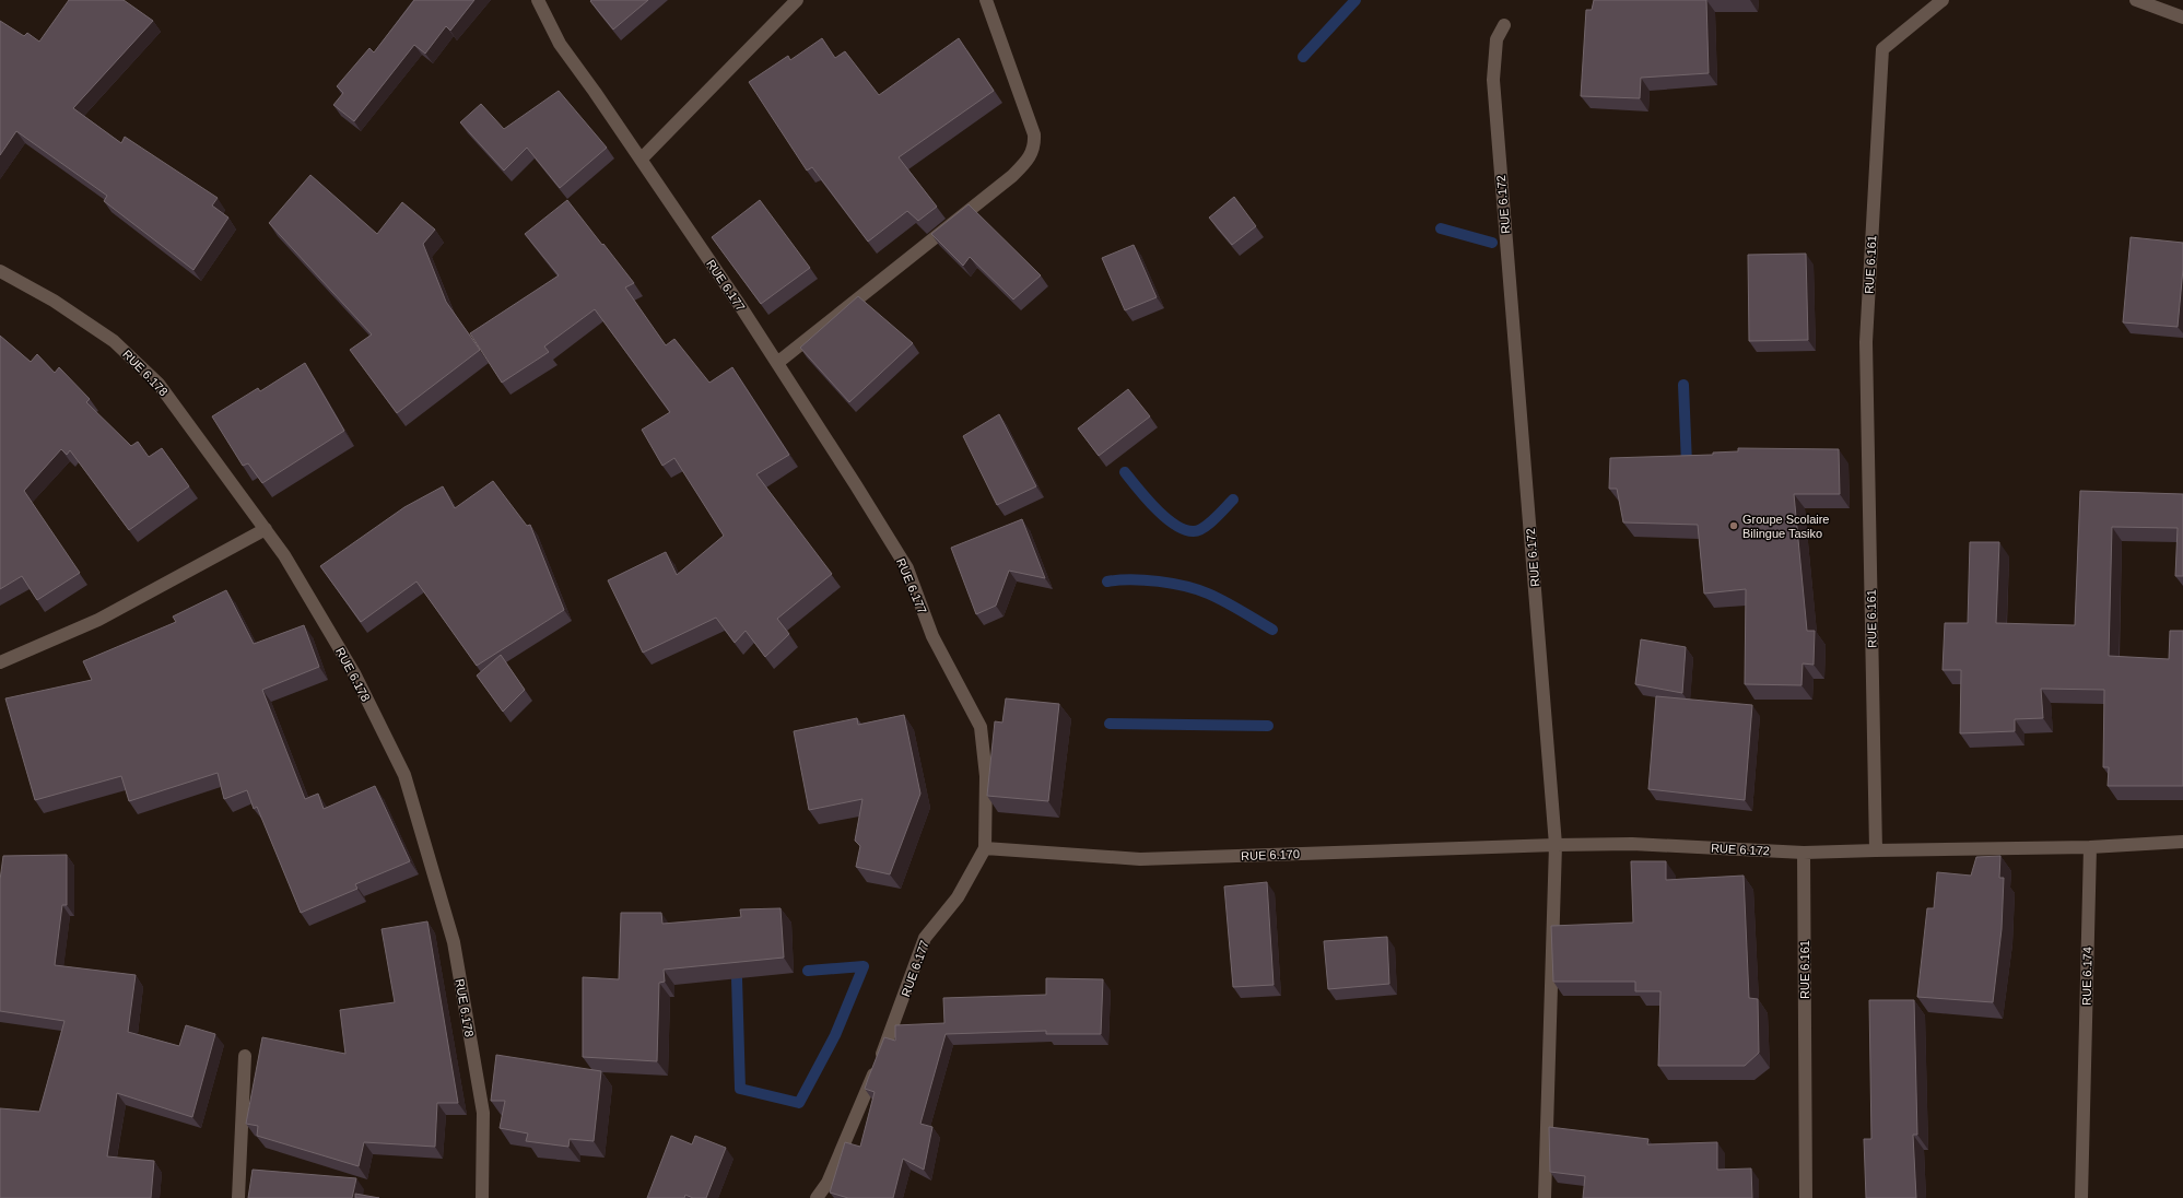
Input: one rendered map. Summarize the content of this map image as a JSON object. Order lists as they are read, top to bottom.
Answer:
{
  "streets": {
    "street": [
      "RUE 6.172",
      "RUE 6.161",
      "RUE 6.177",
      "RUE 6.178",
      "RUE 6.170",
      "RUE 6.174"
    ]
  },
  "crossings": [
    ["RUE 6.172", "RUE 6.161"],
    ["RUE 6.172", "RUE 6.170"],
    ["RUE 6.177", "RUE 6.170"]
  ],
  "places": ["Groupe Scolaire Bilingue Tasiko"]
}
